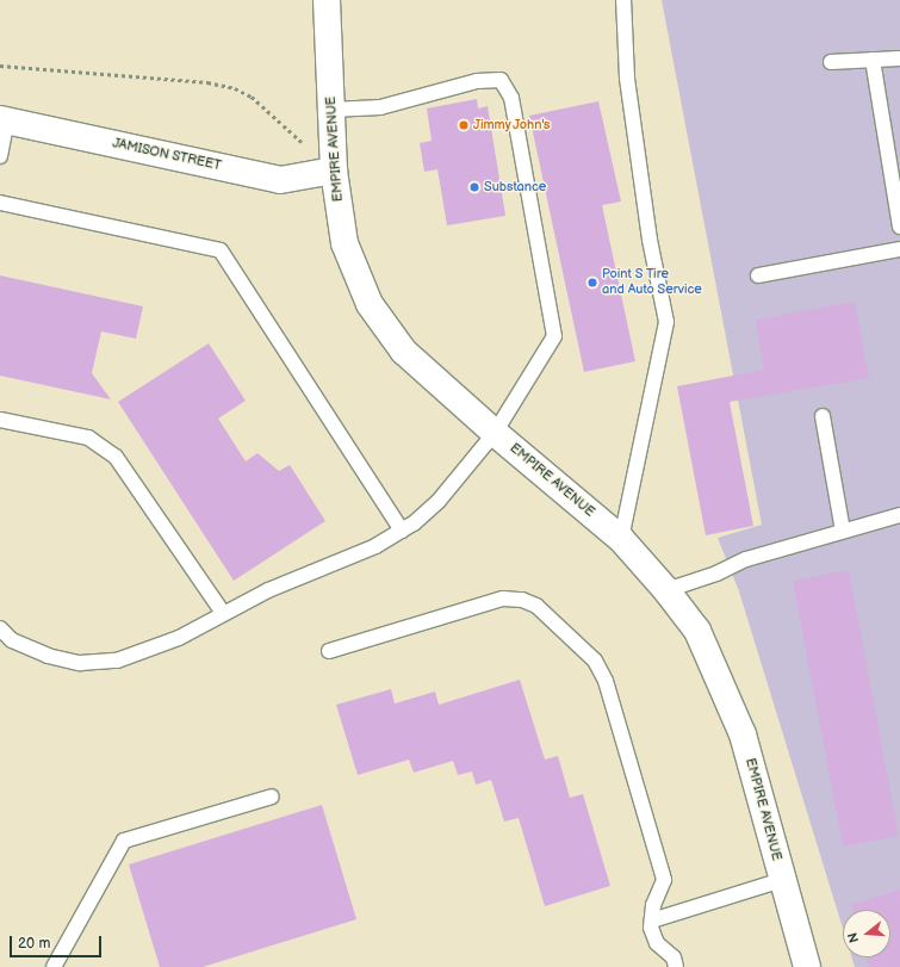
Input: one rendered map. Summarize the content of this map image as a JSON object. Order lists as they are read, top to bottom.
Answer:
{
  "streets": {
    "street": ["EMPIRE AVENUE", "JAMISON STREET"]
  },
  "crossings": [
    ["EMPIRE AVENUE", "JAMISON STREET"]
  ],
  "places": ["Jimmy John's", "Substance", "Point S Tire and Auto Service"],
  "scale_bar": "20 m",
  "north": "left"
}
